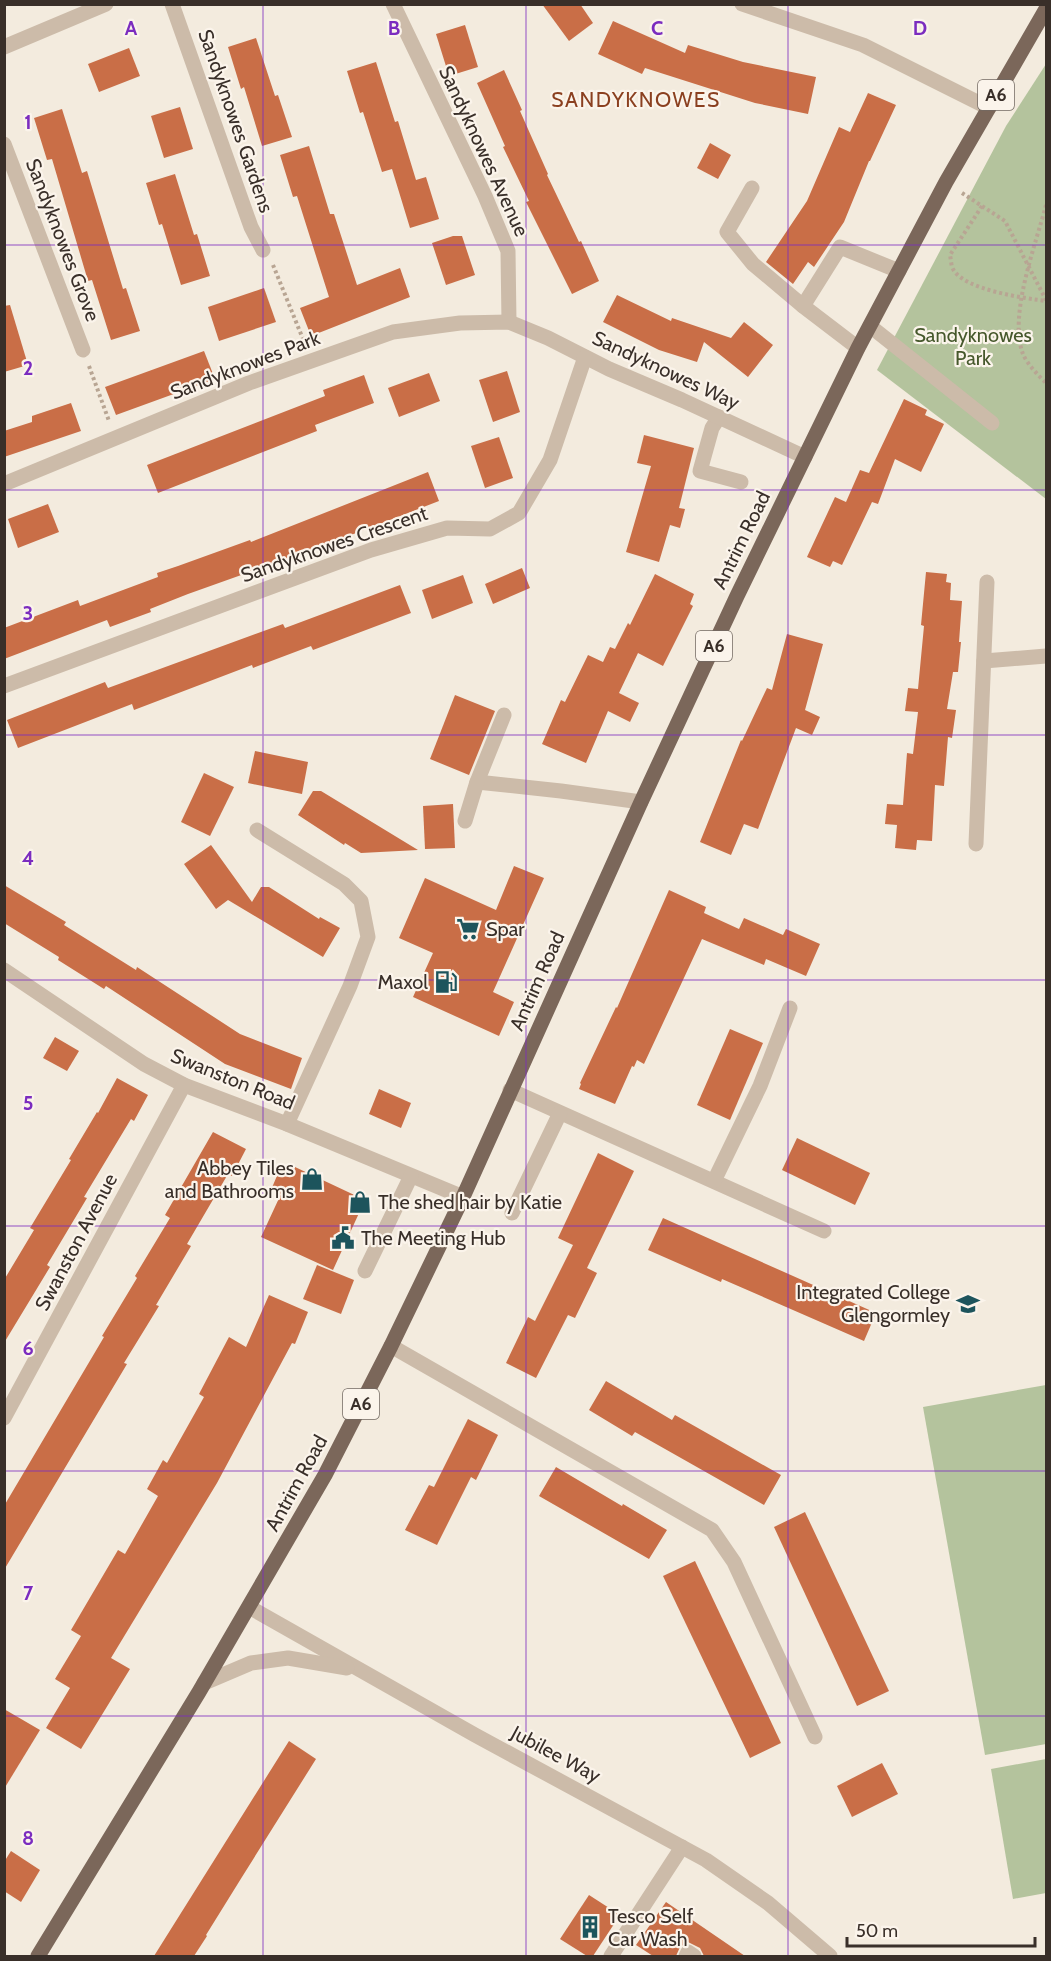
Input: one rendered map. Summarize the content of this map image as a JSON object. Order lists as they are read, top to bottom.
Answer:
{
  "streets": {
    "main road": ["A6", "Antrim Road"],
    "street": [
      "Sandyknowes Gardens",
      "Sandyknowes Avenue",
      "Sandyknowes Grove",
      "Sandyknowes Park",
      "Sandyknowes Way",
      "Sandyknowes Crescent",
      "Swanston Road",
      "Swanston Avenue",
      "Jubilee Way"
    ]
  },
  "crossings": [
    ["Sandyknowes Avenue", "Sandyknowes Park"],
    ["Sandyknowes Avenue", "Sandyknowes Way"],
    ["Sandyknowes Park", "Sandyknowes Way"],
    ["Sandyknowes Way", "Antrim Road"],
    ["Sandyknowes Way", "Sandyknowes Crescent"],
    ["Antrim Road", "Swanston Road"],
    ["Antrim Road", "Jubilee Way"],
    ["Swanston Road", "Swanston Avenue"]
  ],
  "districts": ["SANDYKNOWES"],
  "parks": ["Sandyknowes Park"],
  "places": {
    "supermarket": ["Spar"],
    "fuel station": ["Maxol"],
    "shop": ["Abbey Tiles and Bathrooms", "The shed hair by Katie"],
    "public building": ["The Meeting Hub"],
    "school or university": ["Integrated College Glengormley"],
    "building": ["Tesco Self Car Wash"]
  },
  "scale_bar": "50 m",
  "grid": {
    "columns": [
      "A",
      "B",
      "C",
      "D"
    ],
    "rows": [
      "1",
      "2",
      "3",
      "4",
      "5",
      "6",
      "7",
      "8"
    ]
  }
}
